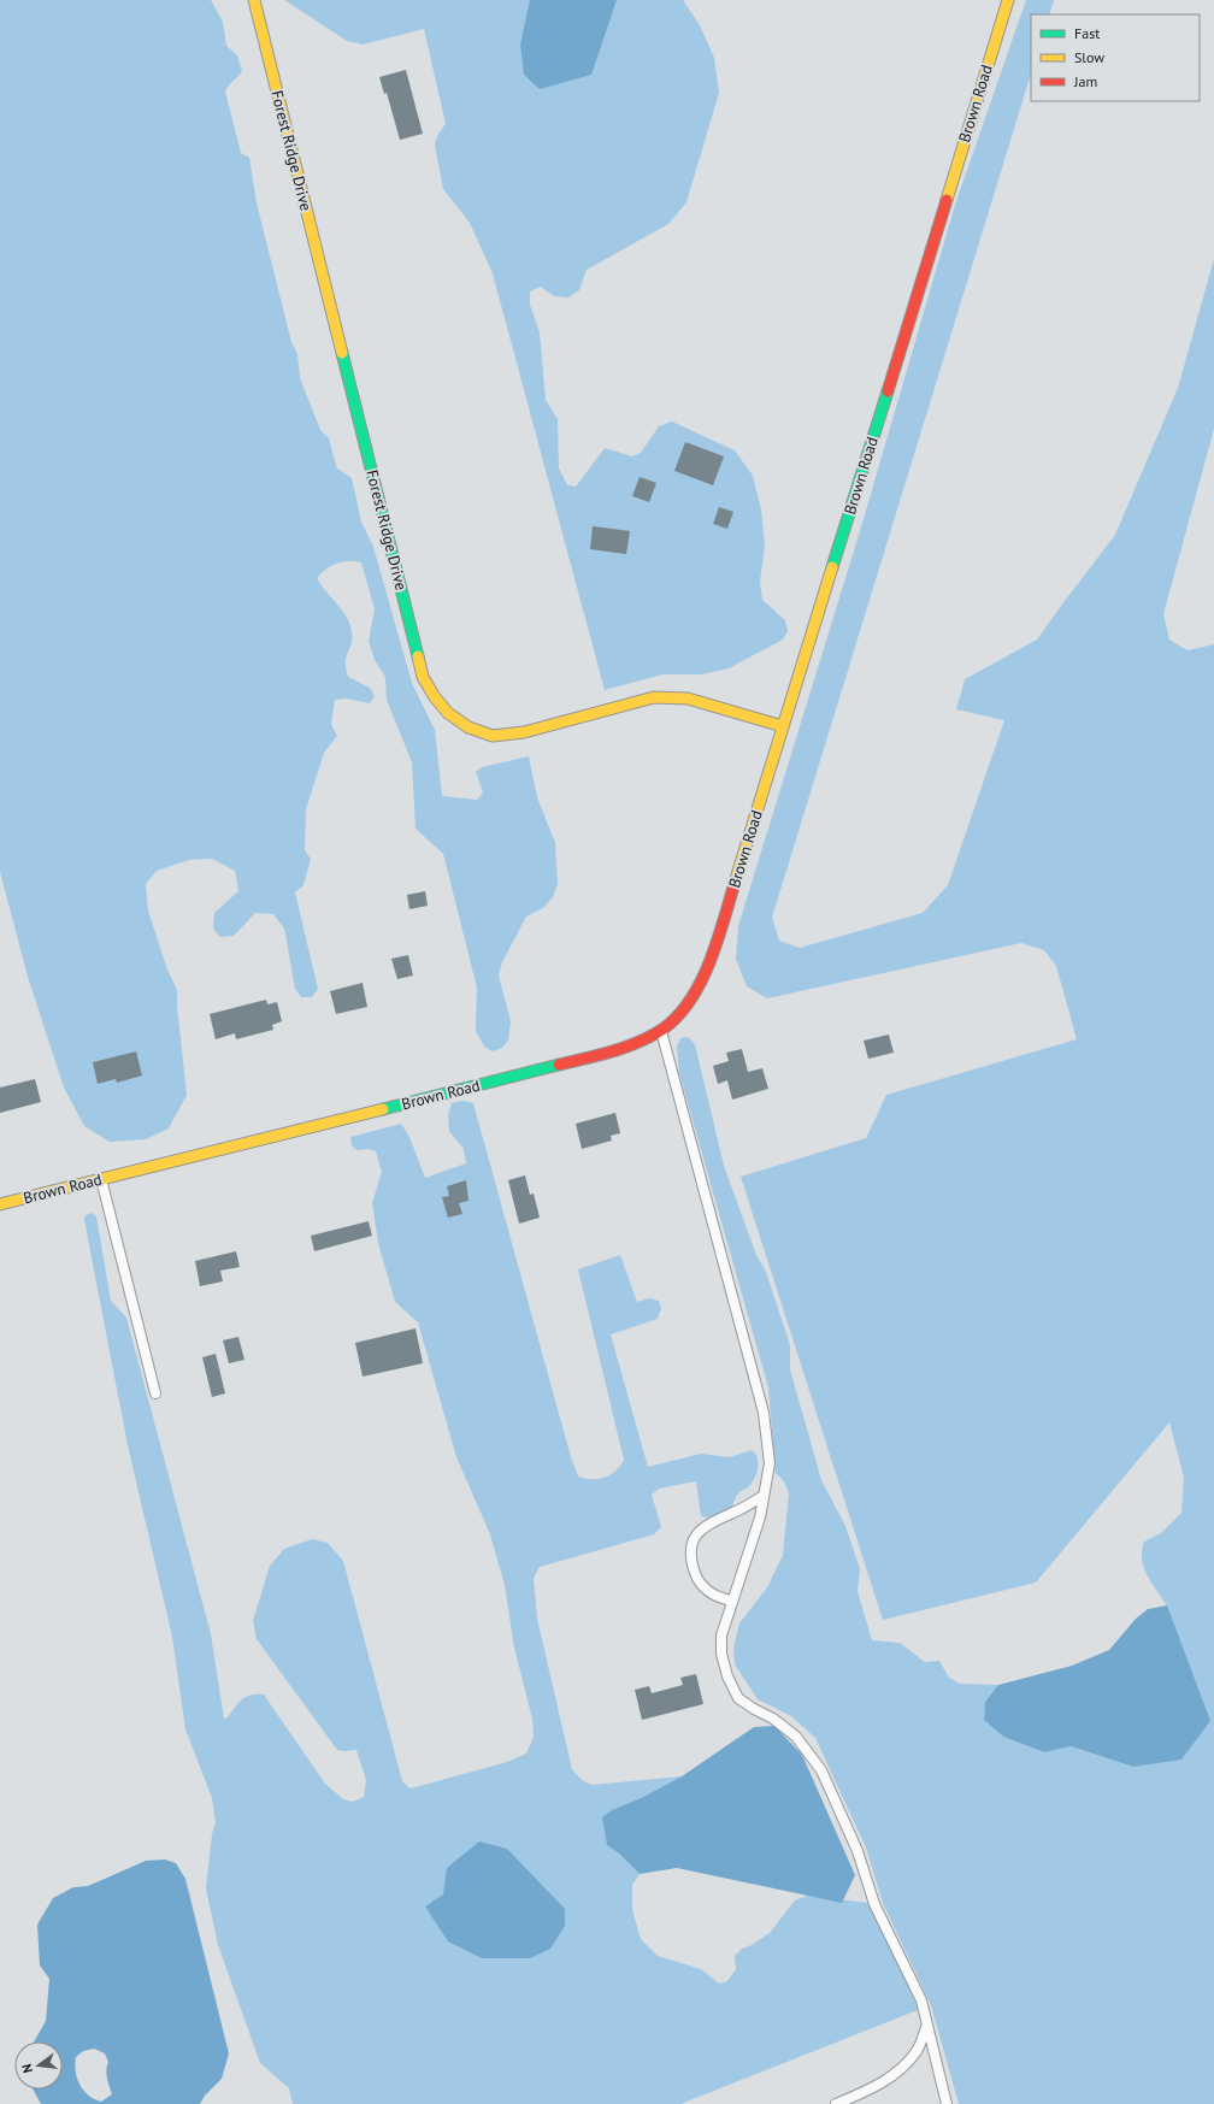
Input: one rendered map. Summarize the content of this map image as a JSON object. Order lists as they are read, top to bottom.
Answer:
{
  "streets": {
    "street": ["Brown Road", "Forest Ridge Drive"]
  },
  "crossings": [
    ["Brown Road", "Forest Ridge Drive"]
  ],
  "legend": ["Fast", "Slow", "Jam"],
  "north": "left"
}
